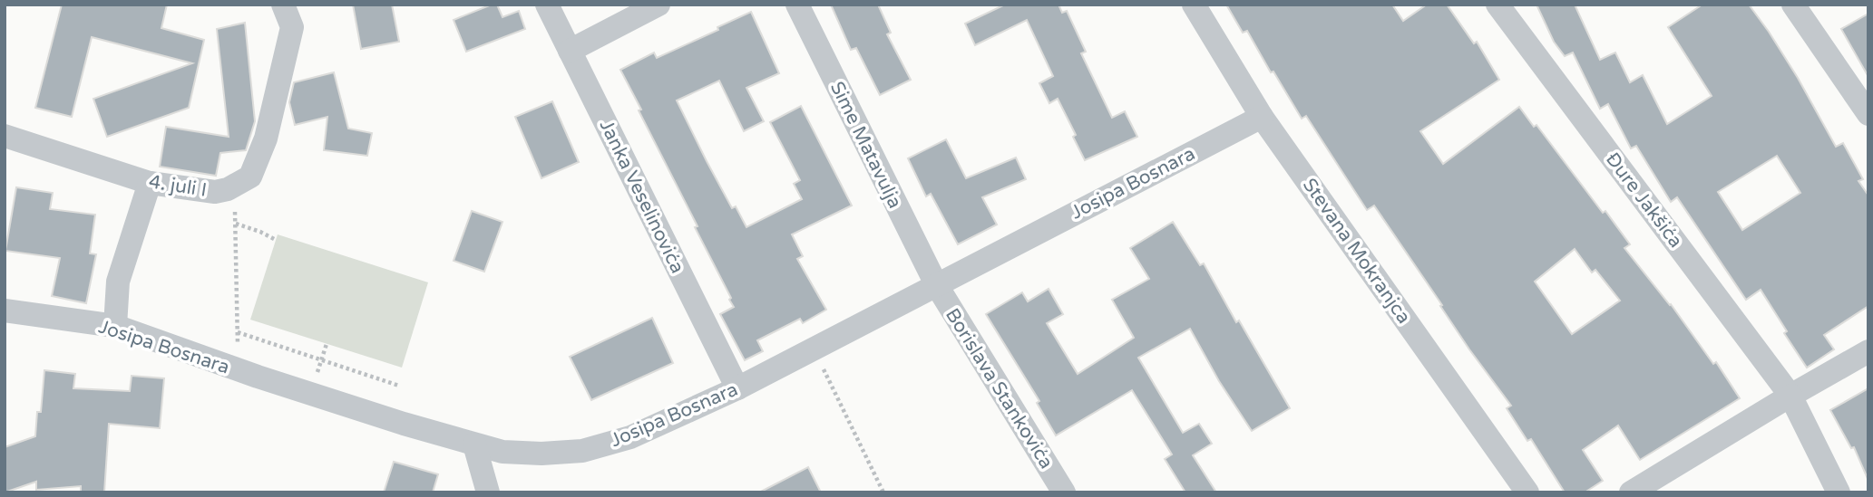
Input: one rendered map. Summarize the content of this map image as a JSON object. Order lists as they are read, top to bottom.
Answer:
{
  "streets": {
    "street": [
      "Sime Matavulja",
      "Josipa Bosnara",
      "4. juli I",
      "Janka Veselinovića",
      "Đure Jakšića",
      "Stevana Mokranjca",
      "Borislava Stankovića"
    ]
  },
  "crossings": [
    ["Sime Matavulja", "Josipa Bosnara"],
    ["Sime Matavulja", "Borislava Stankovića"],
    ["Josipa Bosnara", "Janka Veselinovića"],
    ["Josipa Bosnara", "Stevana Mokranjca"],
    ["Josipa Bosnara", "Borislava Stankovića"]
  ]
}
